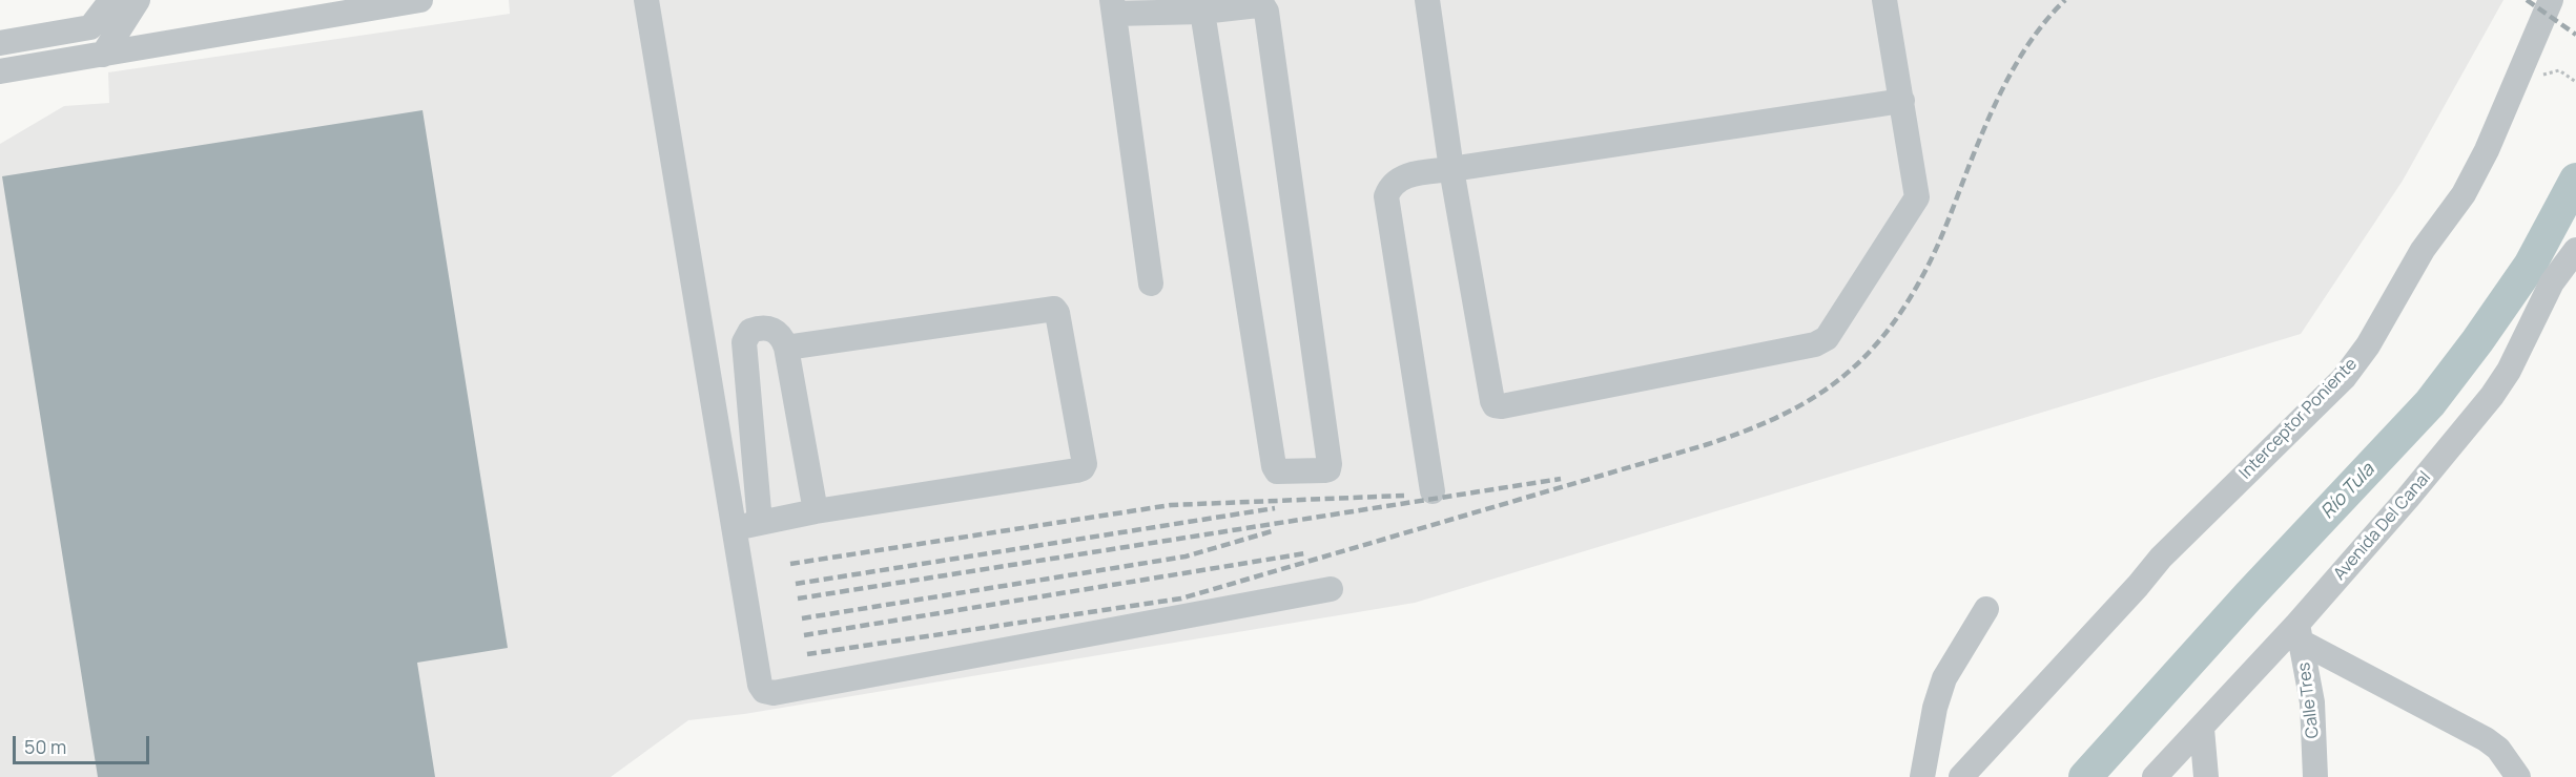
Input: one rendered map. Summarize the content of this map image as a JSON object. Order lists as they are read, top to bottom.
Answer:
{
  "streets": {
    "street": ["Interceptor Poniente", "Avenida Del Canal", "Calle Tres"]
  },
  "crossings": [
    ["Avenida Del Canal", "Calle Tres"]
  ],
  "water": ["Río Tula"],
  "scale_bar": "50 m"
}
